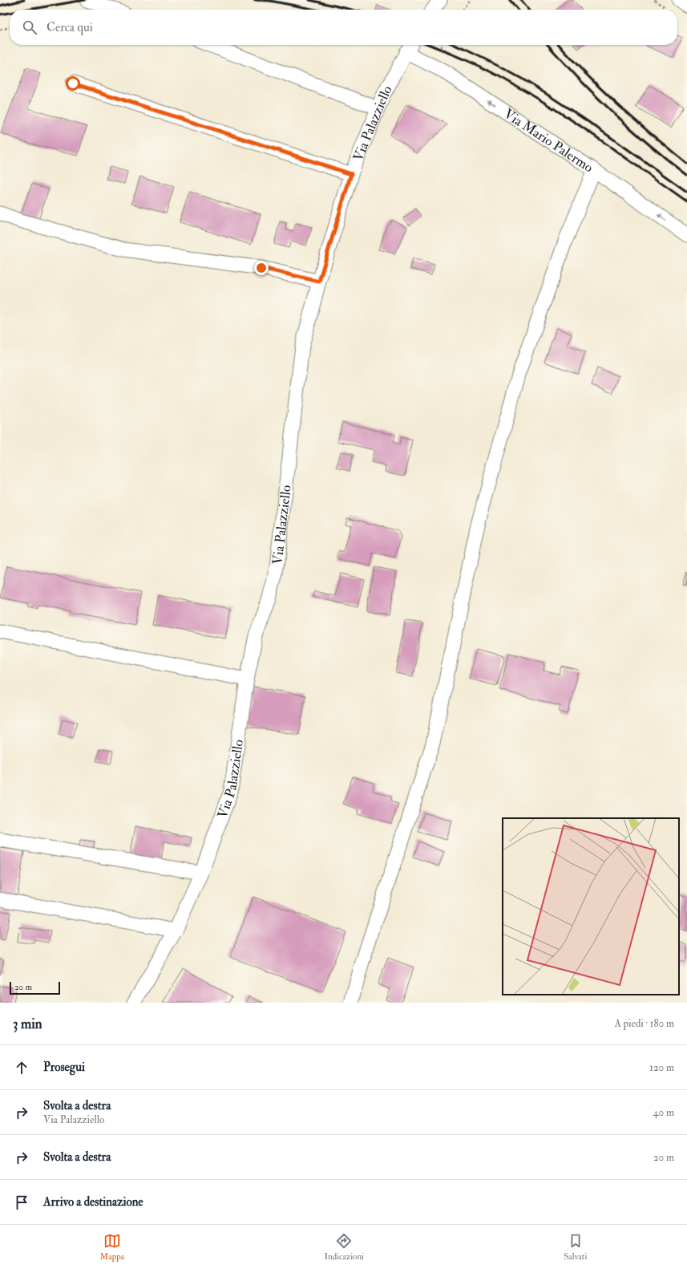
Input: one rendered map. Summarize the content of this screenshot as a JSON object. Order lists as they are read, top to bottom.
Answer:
{
  "streets": {
    "street": ["Via Palazziello", "Via Mario Palermo"]
  },
  "crossings": [
    ["Via Palazziello", "Via Mario Palermo"]
  ],
  "one_way": ["Via Mario Palermo"],
  "scale_bar": "20 m",
  "page": {
    "search": "Cerca qui",
    "scale": "20 m",
    "heading": ["3 min", "A piedi · 180 m"],
    "list": [
      ["Prosegui", "120 m"],
      ["Svolta a destra", "Via Palazziello", "40 m"],
      ["Svolta a destra", "20 m"],
      "Arrivo a destinazione"
    ],
    "nav": ["Mappa", "Indicazioni", "Salvati"]
  }
}
